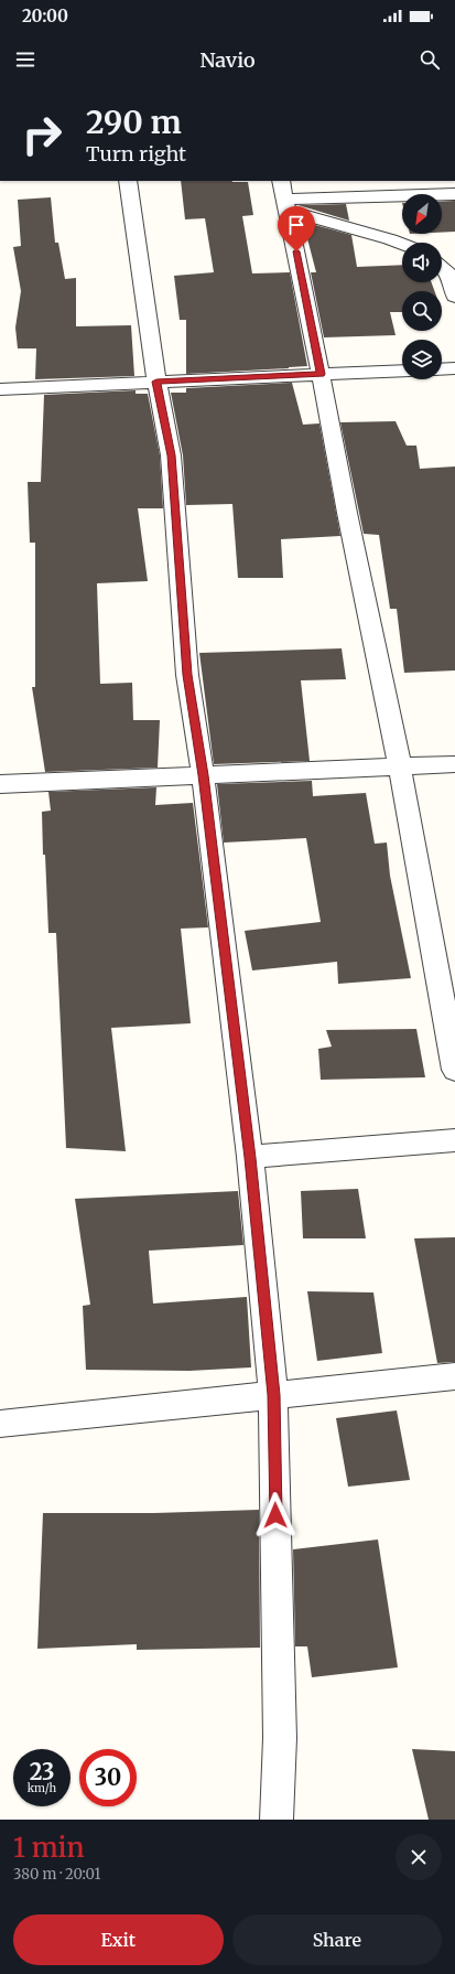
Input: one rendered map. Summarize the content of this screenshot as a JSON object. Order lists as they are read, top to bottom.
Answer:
{
  "north": "bottom left",
  "page": {
    "status": "20:00",
    "header": "Navio",
    "turn": ["290 m", "Turn right"],
    "speed": "23 km/h",
    "limit": "30",
    "heading": ["1 min", "380 m · 20:01"],
    "buttons": ["Exit", "Share"]
  }
}
